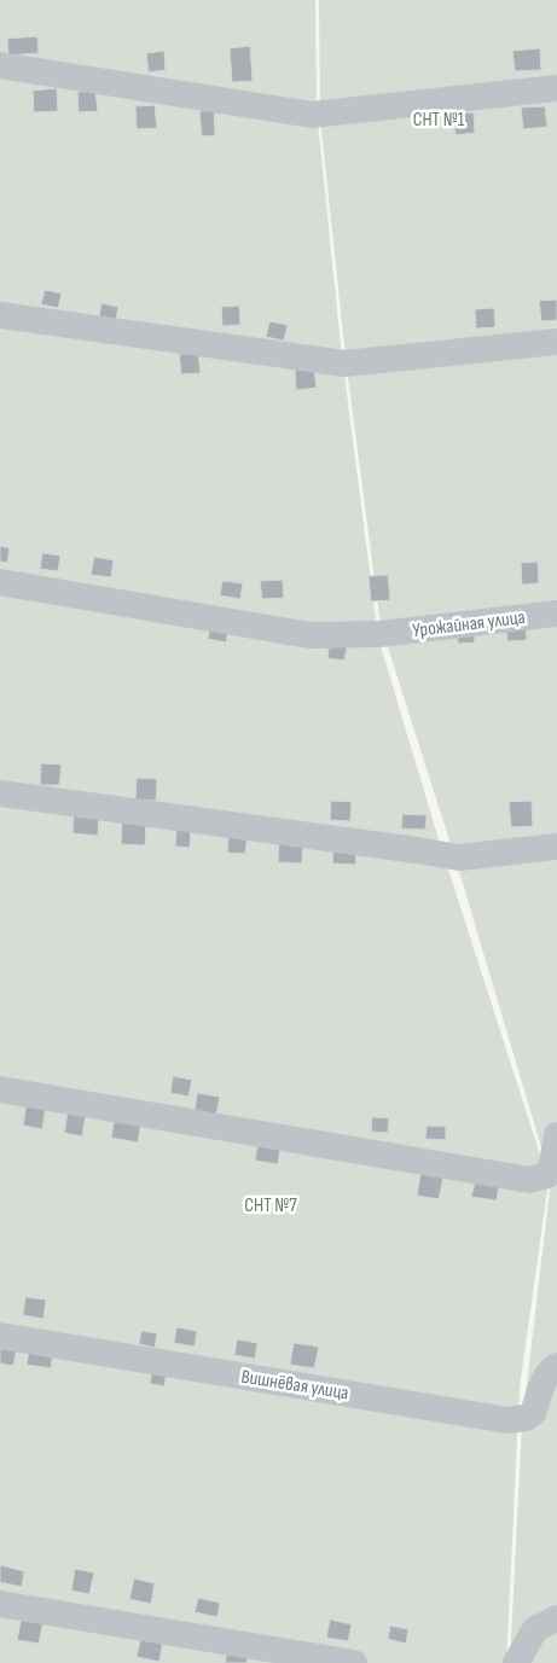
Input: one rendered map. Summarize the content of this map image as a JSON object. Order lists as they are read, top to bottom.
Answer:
{
  "streets": {
    "street": ["Урожайная улица", "Вишнёвая улица"]
  },
  "parks": ["СНТ №1", "СНТ №7"]
}
